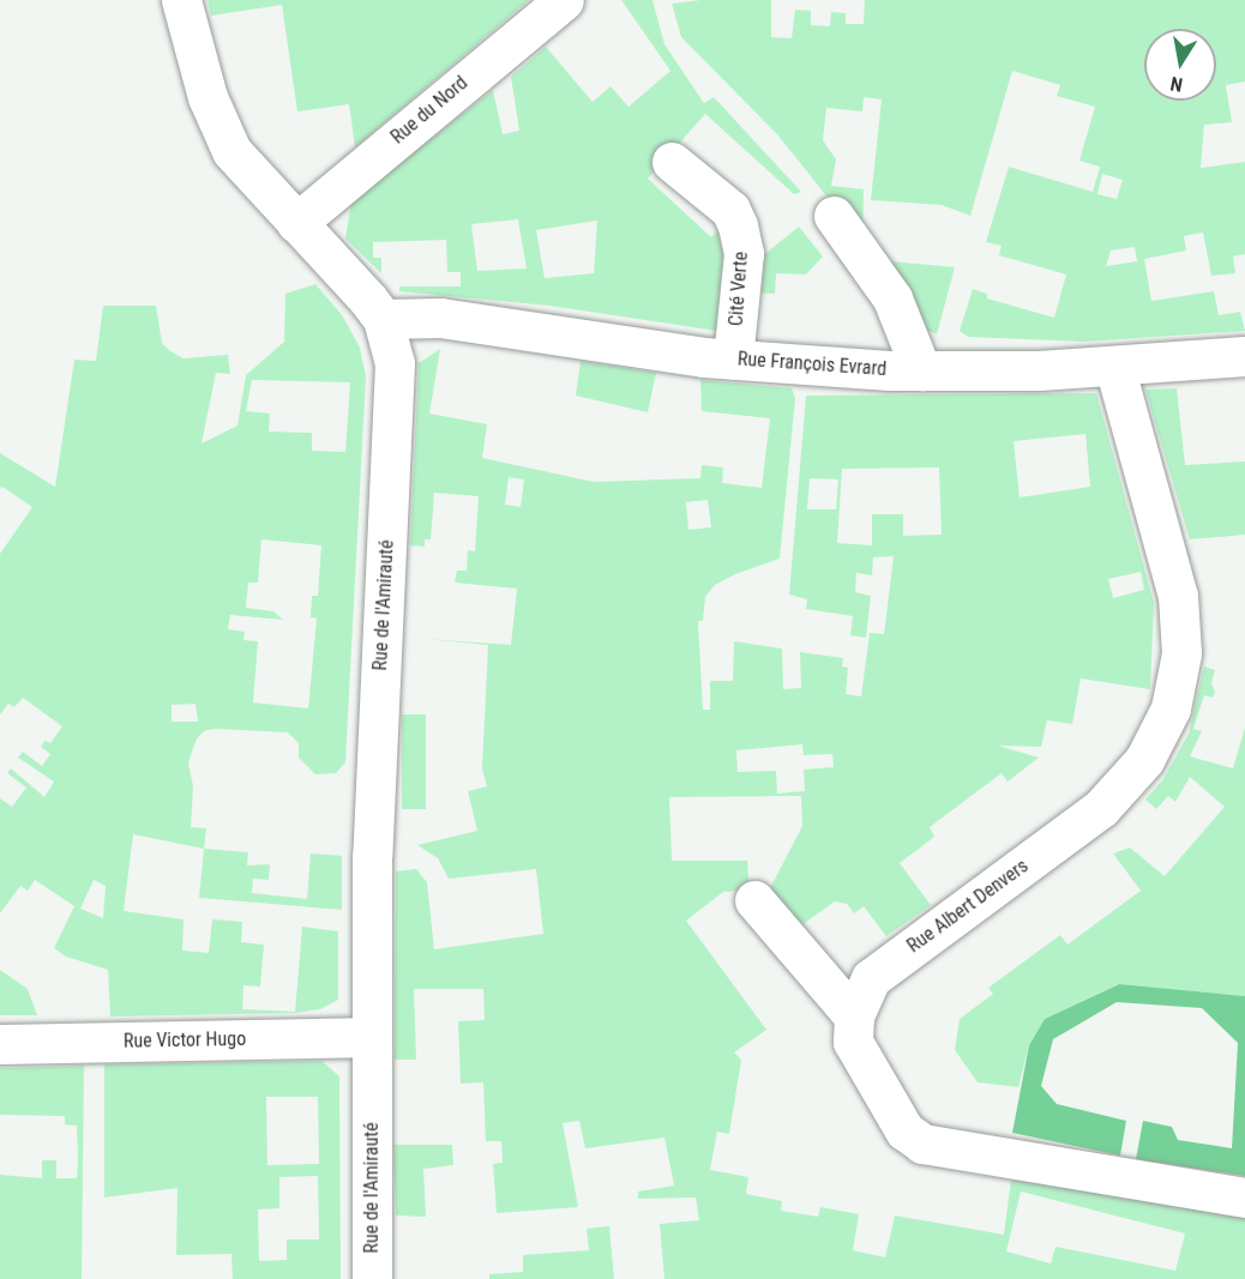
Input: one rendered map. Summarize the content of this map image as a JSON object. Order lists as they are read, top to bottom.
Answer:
{
  "streets": {
    "street": [
      "Rue du Nord",
      "Cité Verte",
      "Rue François Evrard",
      "Rue de l'Amirauté",
      "Rue Albert Denvers",
      "Rue Victor Hugo"
    ]
  },
  "crossings": [
    ["Rue du Nord", "Rue de l'Amirauté"],
    ["Cité Verte", "Rue François Evrard"],
    ["Rue François Evrard", "Rue de l'Amirauté"],
    ["Rue François Evrard", "Rue Albert Denvers"],
    ["Rue de l'Amirauté", "Rue Victor Hugo"]
  ],
  "north": "bottom"
}
